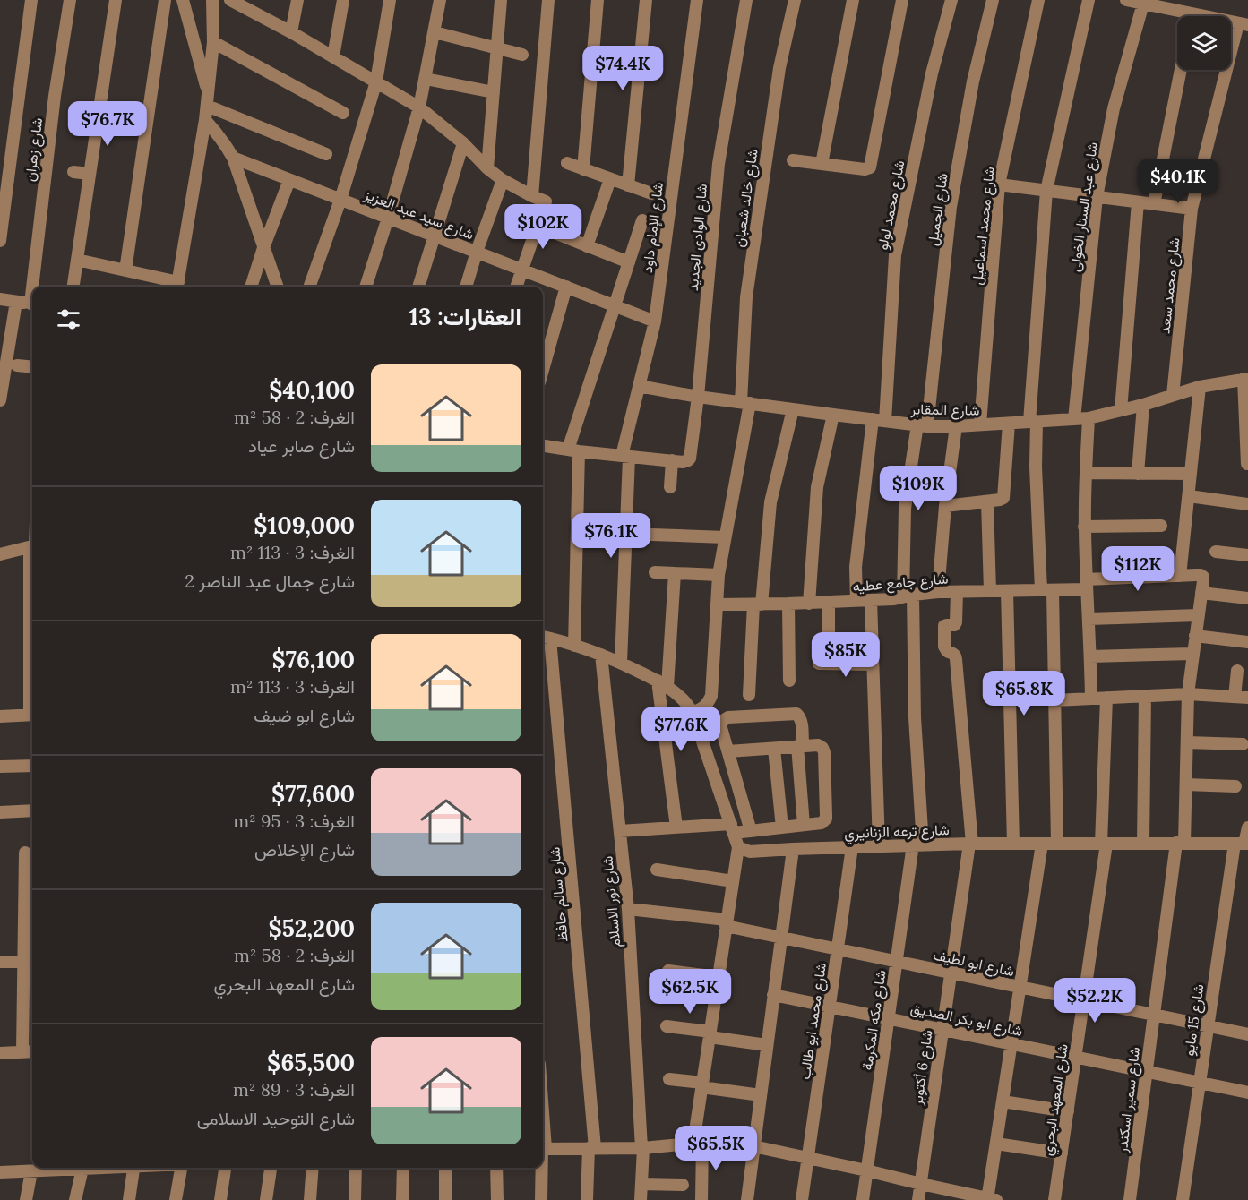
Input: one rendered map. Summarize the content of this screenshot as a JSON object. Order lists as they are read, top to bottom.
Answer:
{
  "streets": {
    "street": [
      "شارع زهران",
      "شارع خالد شعبان",
      "شارع محمد لولو",
      "شارع عبد الستار الخولى",
      "شارع الجميل",
      "شارع سيد عبد العزيز",
      "شارع محمد اسماعيل",
      "شارع الإمام داود",
      "شارع الوادى الجديد",
      "شارع محمد سعد",
      "شارع المقابر",
      "شارع جامع عطيه",
      "شارع ترعه الزنانيري",
      "شارع سالم حافظ",
      "شارع نور الاسلام",
      "شارع ابو لطيف",
      "شارع ابو بكر الصديق",
      "شارع مكه المكرمة",
      "شارع 15 مايو",
      "شارع محمد ابو طالب",
      "شارع 6 أكتوبر",
      "شارع المعهد البحري",
      "شارع سمير اسكندر"
    ]
  },
  "crossings": [
    ["شارع خالد شعبان", "شارع المقابر"],
    ["شارع خالد شعبان", "شارع جامع عطيه"],
    ["شارع محمد لولو", "شارع المقابر"],
    ["شارع محمد لولو", "شارع جامع عطيه"],
    ["شارع عبد الستار الخولى", "شارع المقابر"],
    ["شارع الجميل", "شارع المقابر"],
    ["شارع الجميل", "شارع جامع عطيه"],
    ["شارع سيد عبد العزيز", "شارع الإمام داود"],
    ["شارع محمد اسماعيل", "شارع المقابر"],
    ["شارع الإمام داود", "شارع المقابر"],
    ["شارع الوادى الجديد", "شارع المقابر"],
    ["شارع محمد سعد", "شارع المقابر"],
    ["شارع جامع عطيه", "شارع 6 أكتوبر"],
    ["شارع جامع عطيه", "شارع سمير اسكندر"],
    ["شارع ترعه الزنانيري", "شارع مكه المكرمة"],
    ["شارع ترعه الزنانيري", "شارع 15 مايو"],
    ["شارع ترعه الزنانيري", "شارع محمد ابو طالب"],
    ["شارع ترعه الزنانيري", "شارع 6 أكتوبر"],
    ["شارع ترعه الزنانيري", "شارع المعهد البحري"],
    ["شارع ترعه الزنانيري", "شارع سمير اسكندر"],
    ["شارع نور الاسلام", "شارع ابو لطيف"],
    ["شارع ابو لطيف", "شارع مكه المكرمة"],
    ["شارع ابو لطيف", "شارع 15 مايو"],
    ["شارع ابو لطيف", "شارع محمد ابو طالب"],
    ["شارع ابو لطيف", "شارع 6 أكتوبر"],
    ["شارع ابو لطيف", "شارع المعهد البحري"],
    ["شارع ابو لطيف", "شارع سمير اسكندر"],
    ["شارع ابو بكر الصديق", "شارع مكه المكرمة"],
    ["شارع ابو بكر الصديق", "شارع 15 مايو"],
    ["شارع ابو بكر الصديق", "شارع محمد ابو طالب"],
    ["شارع ابو بكر الصديق", "شارع 6 أكتوبر"],
    ["شارع ابو بكر الصديق", "شارع المعهد البحري"],
    ["شارع ابو بكر الصديق", "شارع سمير اسكندر"]
  ],
  "page": {
    "price": [
      "$74.4K",
      "$76.7K",
      "$40.1K",
      "$102K",
      "$109K",
      "$76.1K",
      "$112K",
      "$85K",
      "$65.8K",
      "$77.6K",
      "$62.5K",
      "$52.2K",
      "$65.5K"
    ],
    "heading": "العقارات: 13",
    "list": [
      {
        "name": "$40,100",
        "note": "الغرف: 2 · 58 m² · شارع صابر عياد"
      },
      {
        "name": "$109,000",
        "note": "الغرف: 3 · 113 m² · شارع جمال عبد الناصر 2"
      },
      {
        "name": "$76,100",
        "note": "الغرف: 3 · 113 m² · شارع ابو ضيف"
      },
      {
        "name": "$77,600",
        "note": "الغرف: 3 · 95 m² · شارع الإخلاص"
      },
      {
        "name": "$52,200",
        "note": "الغرف: 2 · 58 m² · شارع المعهد البحري"
      },
      {
        "name": "$65,500",
        "note": "الغرف: 3 · 89 m² · شارع التوحيد الاسلامى"
      }
    ]
  }
}
